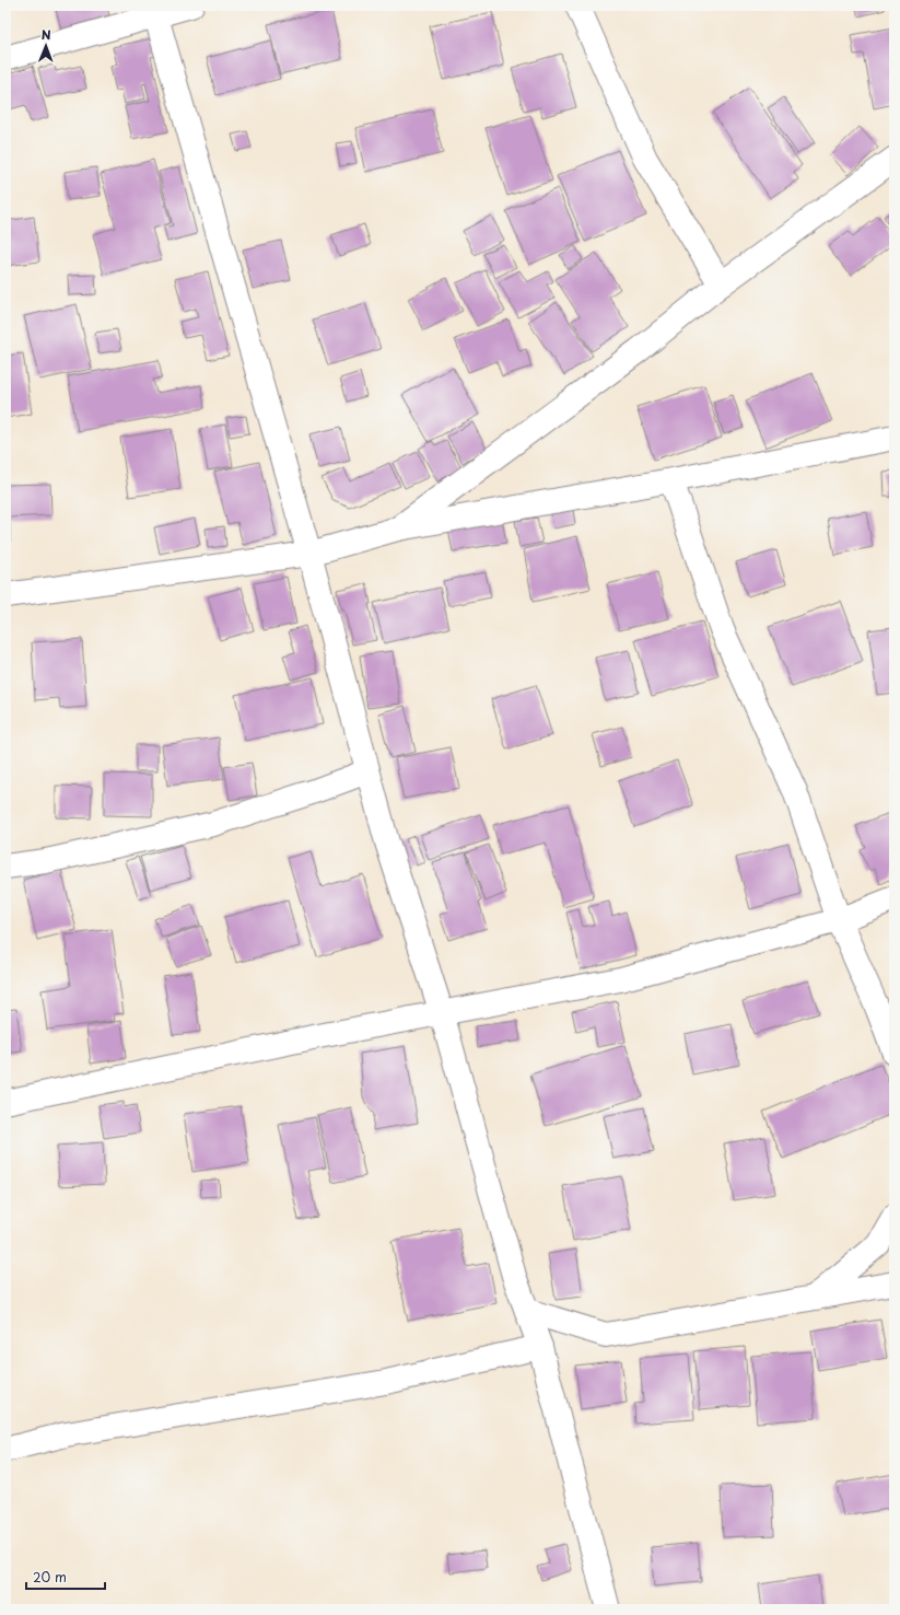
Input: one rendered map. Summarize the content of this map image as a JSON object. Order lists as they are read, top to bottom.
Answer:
{
  "scale_bar": "20 m",
  "north": "top"
}
